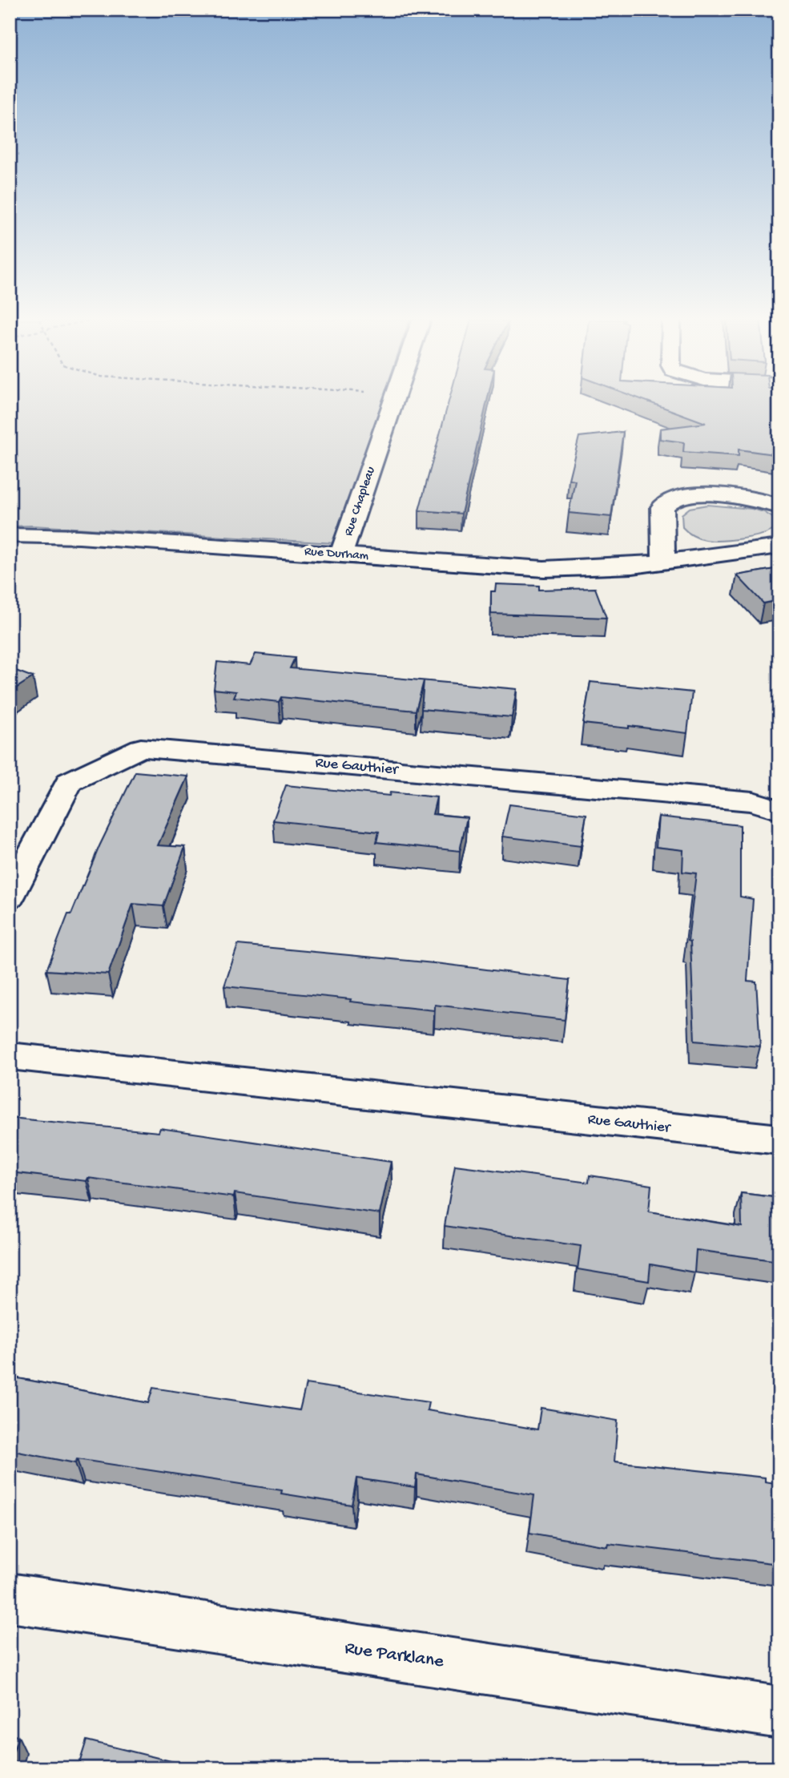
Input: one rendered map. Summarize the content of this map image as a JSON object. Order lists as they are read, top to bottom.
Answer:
{
  "streets": {
    "street": [
      "Rue Chapleau",
      "Rue Durham",
      "Rue Gauthier",
      "Rue Parklane"
    ]
  },
  "crossings": [
    ["Rue Chapleau", "Rue Durham"]
  ]
}
